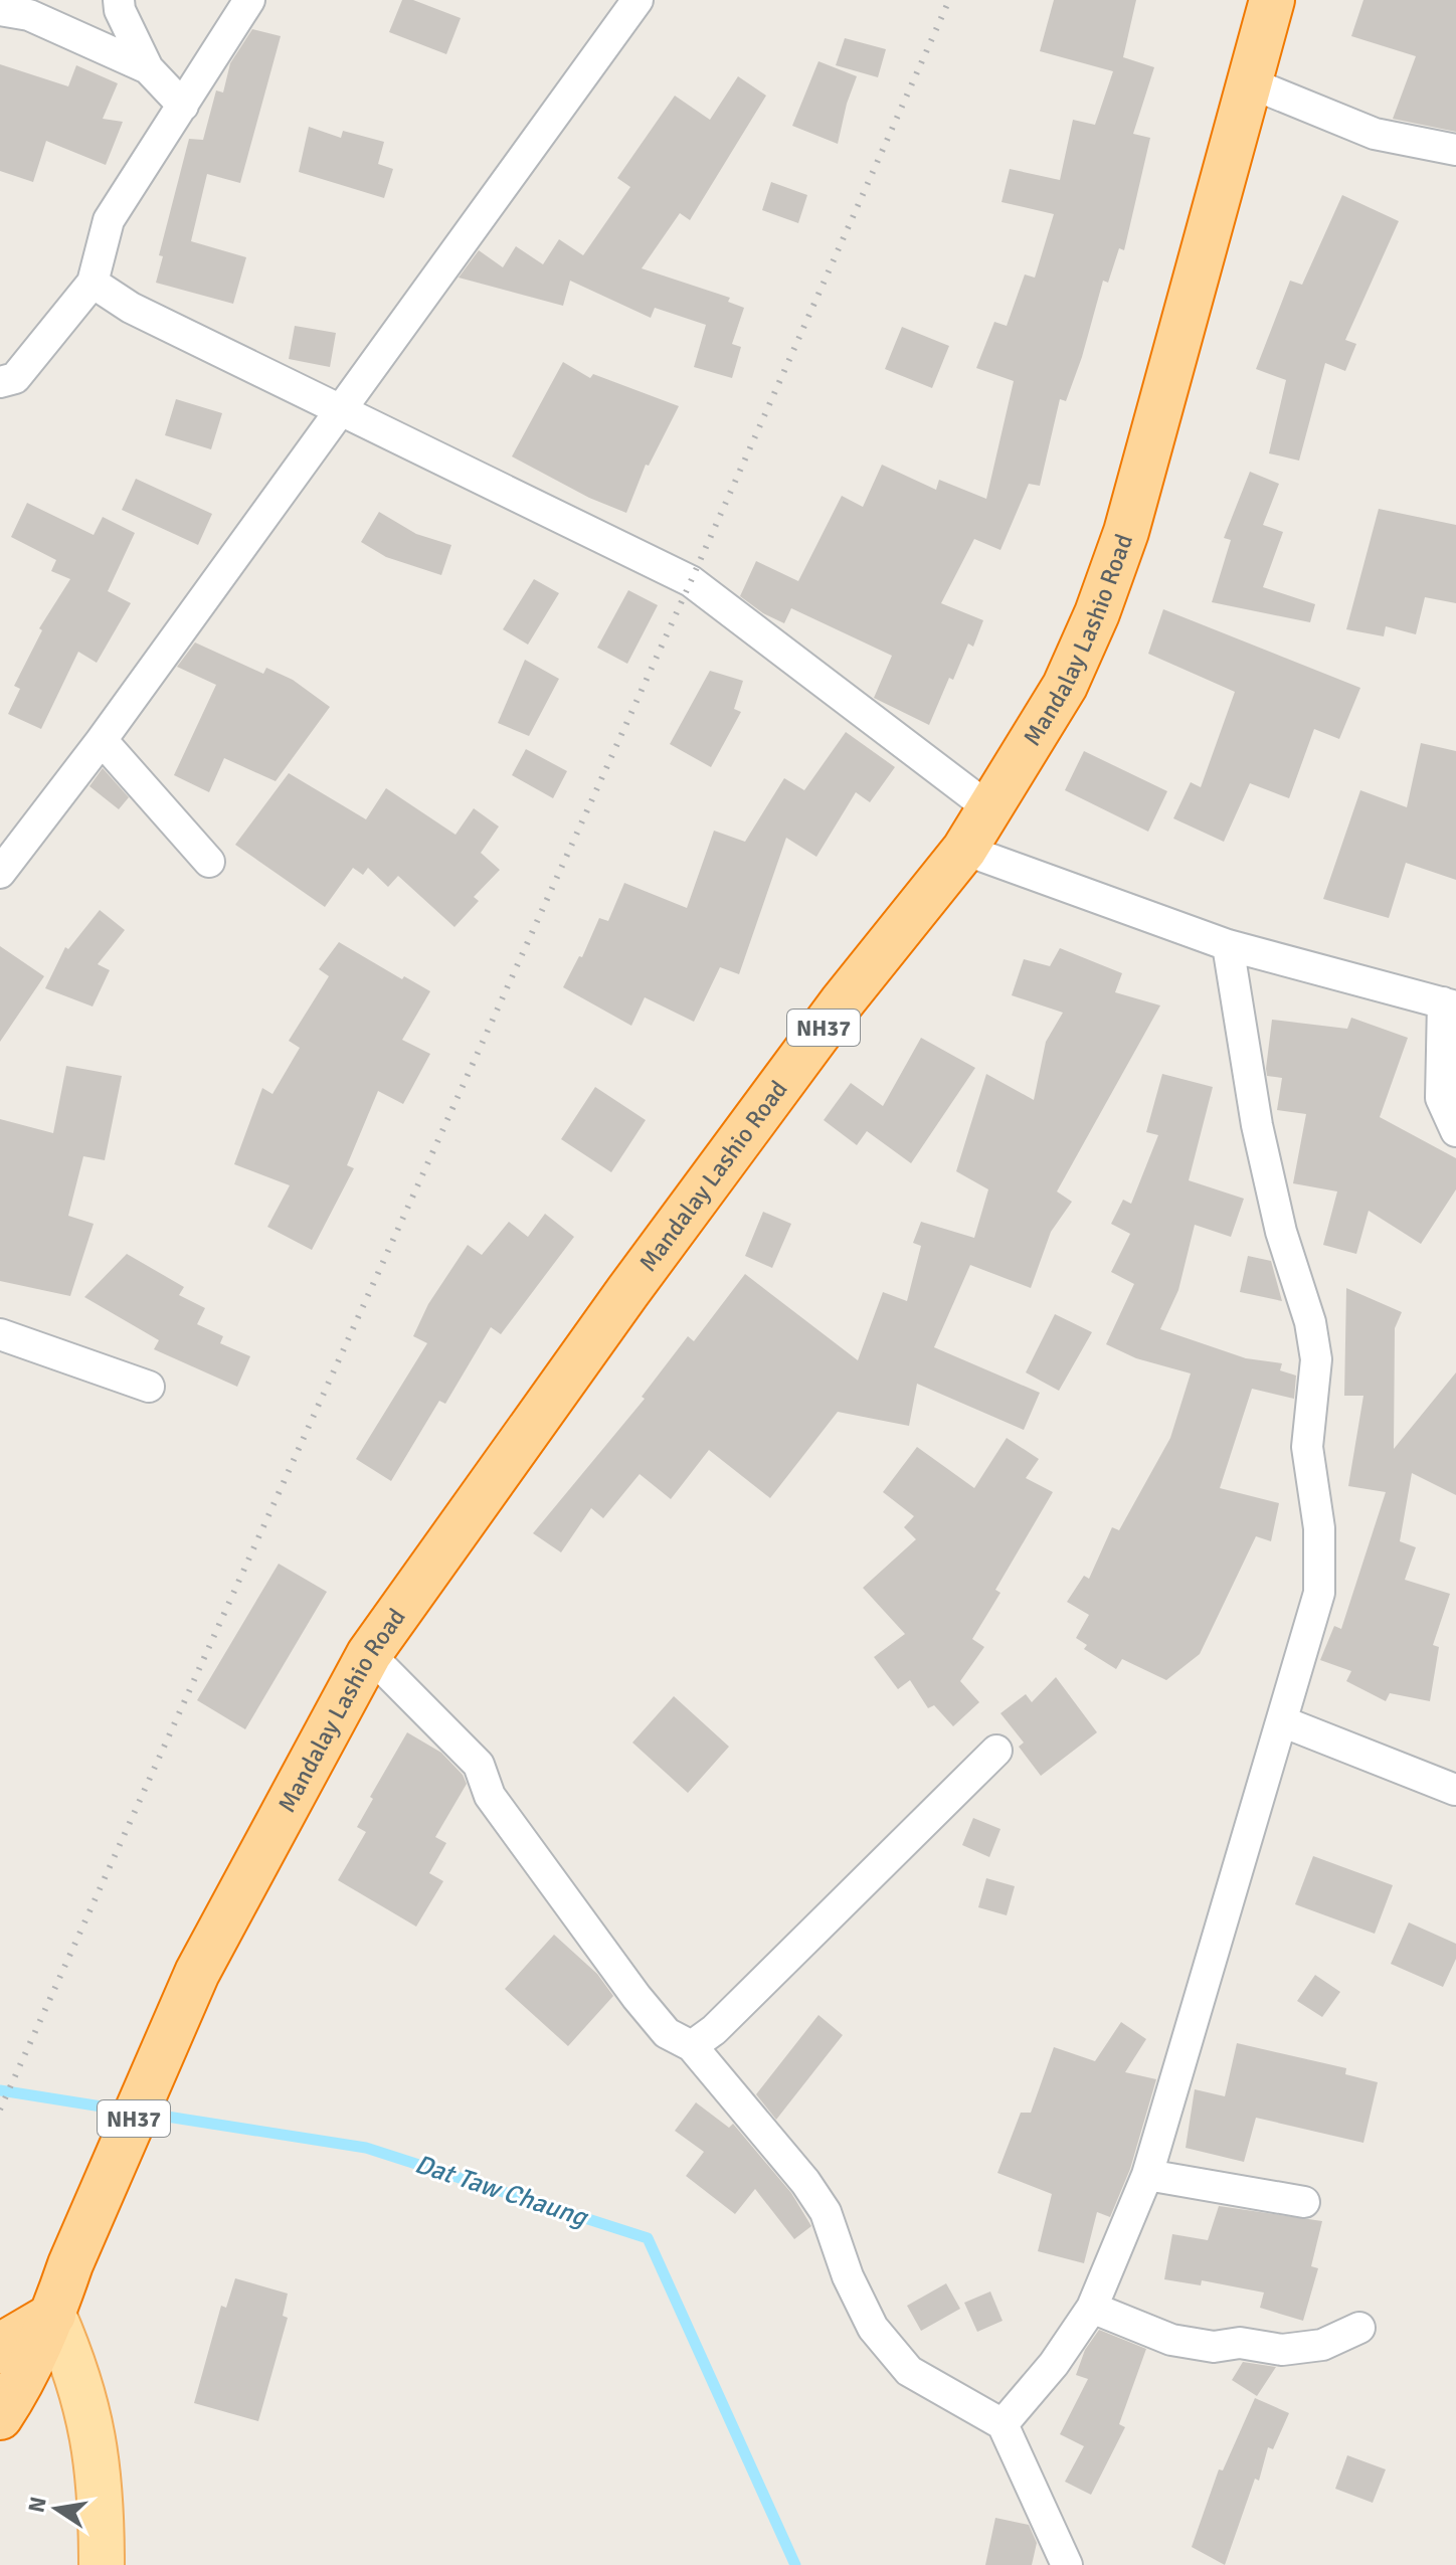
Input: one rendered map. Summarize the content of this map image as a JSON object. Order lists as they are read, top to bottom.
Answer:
{
  "streets": {
    "highway": ["Mandalay Lashio Road", "NH37"]
  },
  "water": ["Dat Taw Chaung"],
  "north": "left"
}
